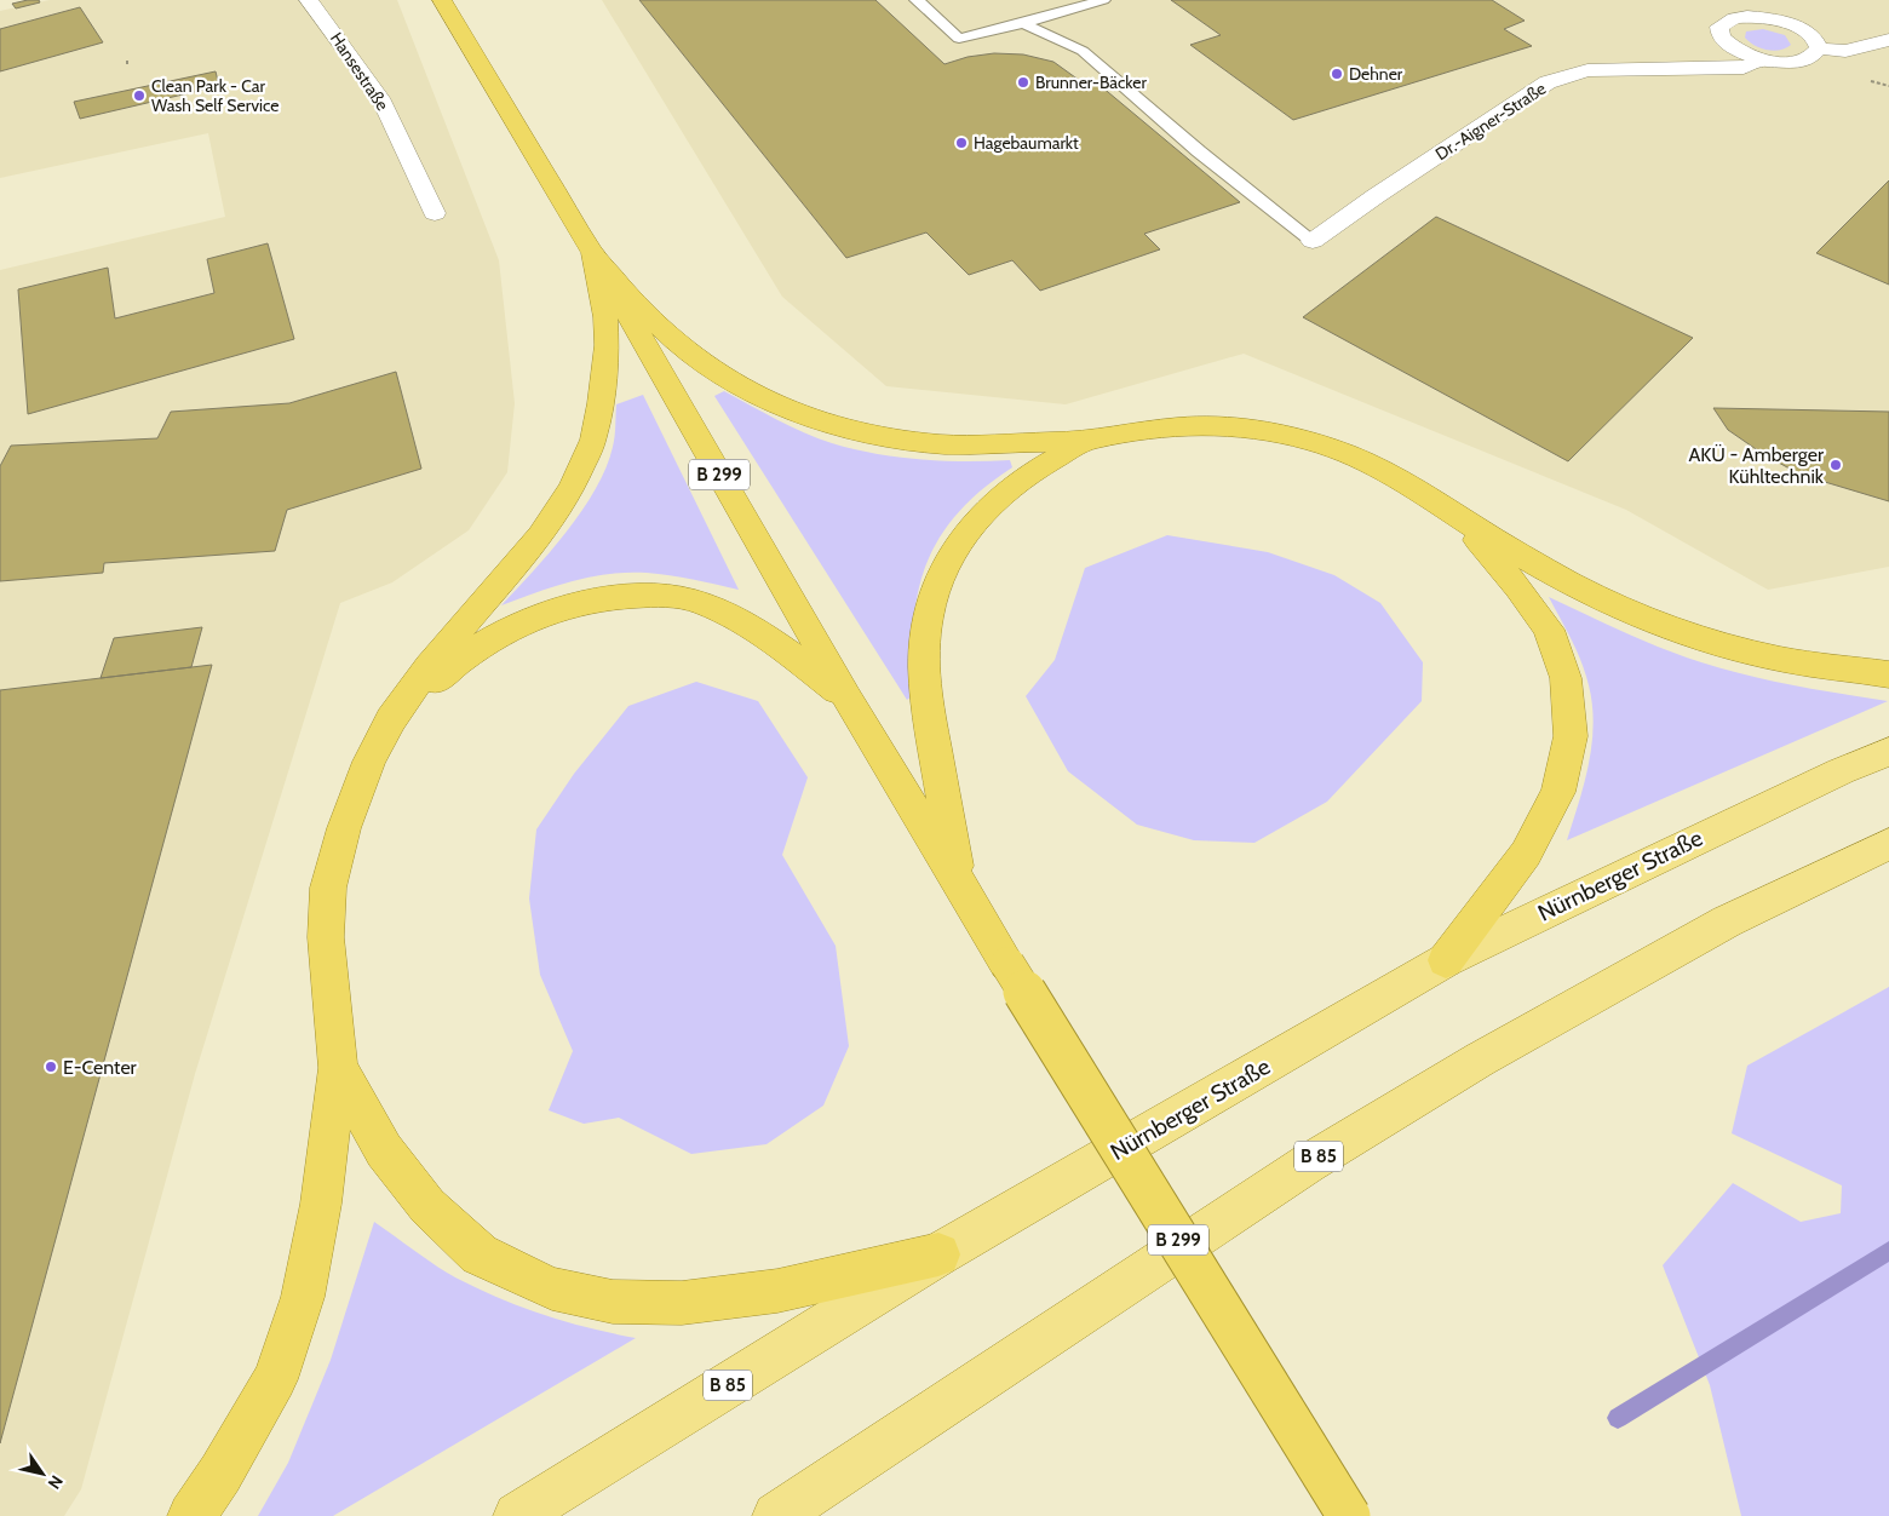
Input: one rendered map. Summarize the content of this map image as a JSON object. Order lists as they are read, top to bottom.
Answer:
{
  "streets": {
    "highway": ["B 299"],
    "main road": ["Nürnberger Straße", "B 85"],
    "street": ["Hansestraße", "Dr.-Aigner-Straße"]
  },
  "places": [
    "Dehner",
    "Brunner-Bäcker",
    "Clean Park - Car Wash Self Service",
    "Hagebaumarkt",
    "AKÜ - Amberger Kühltechnik",
    "E-Center"
  ],
  "north": "bottom right"
}
